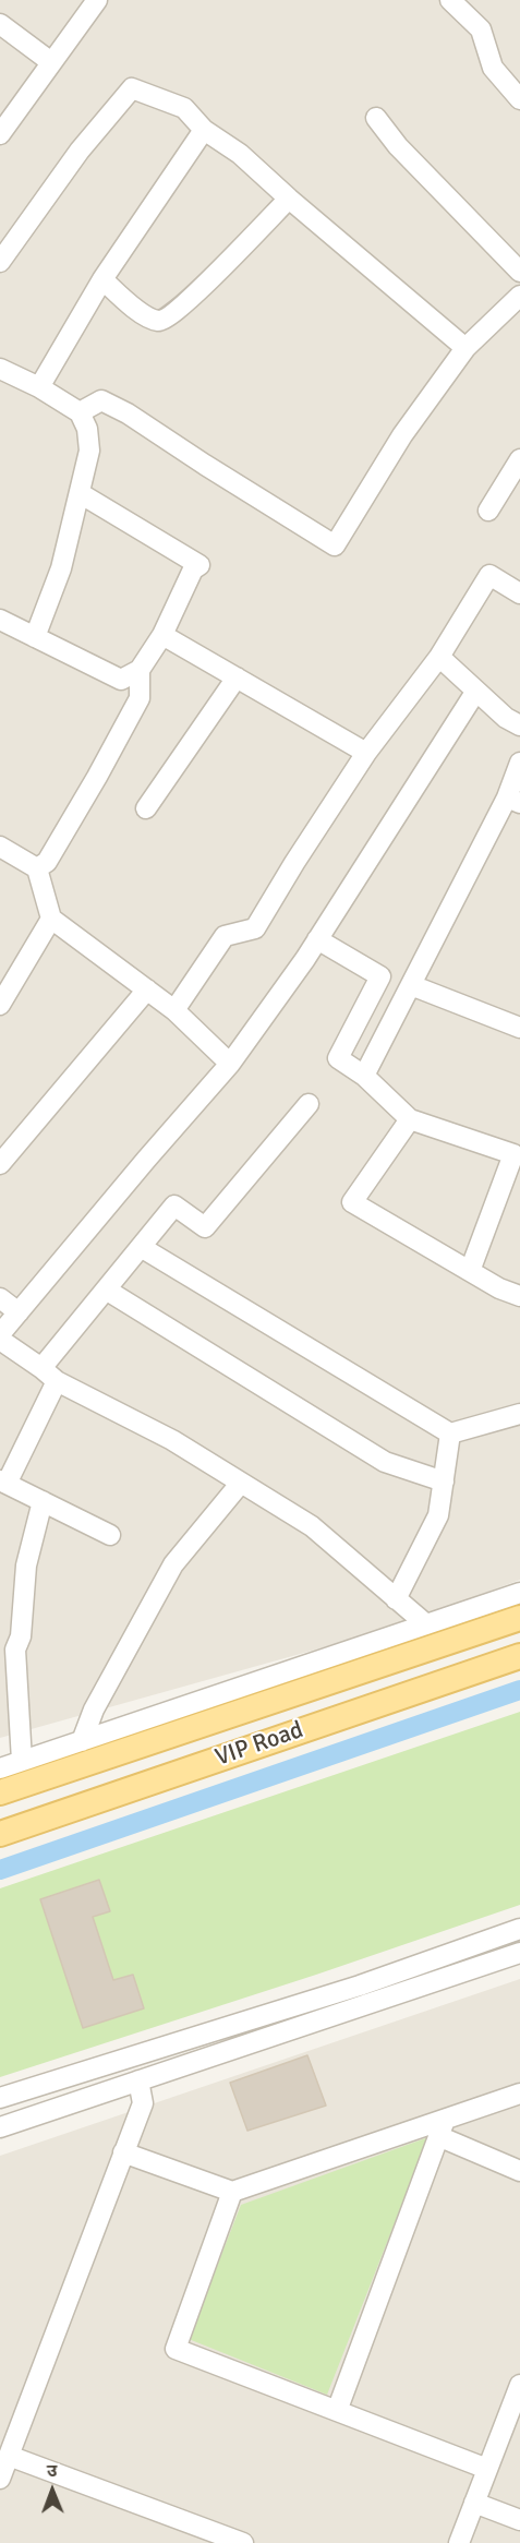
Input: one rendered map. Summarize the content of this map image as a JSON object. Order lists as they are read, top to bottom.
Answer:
{
  "streets": {
    "main road": ["VIP Road"]
  },
  "north": "top"
}
